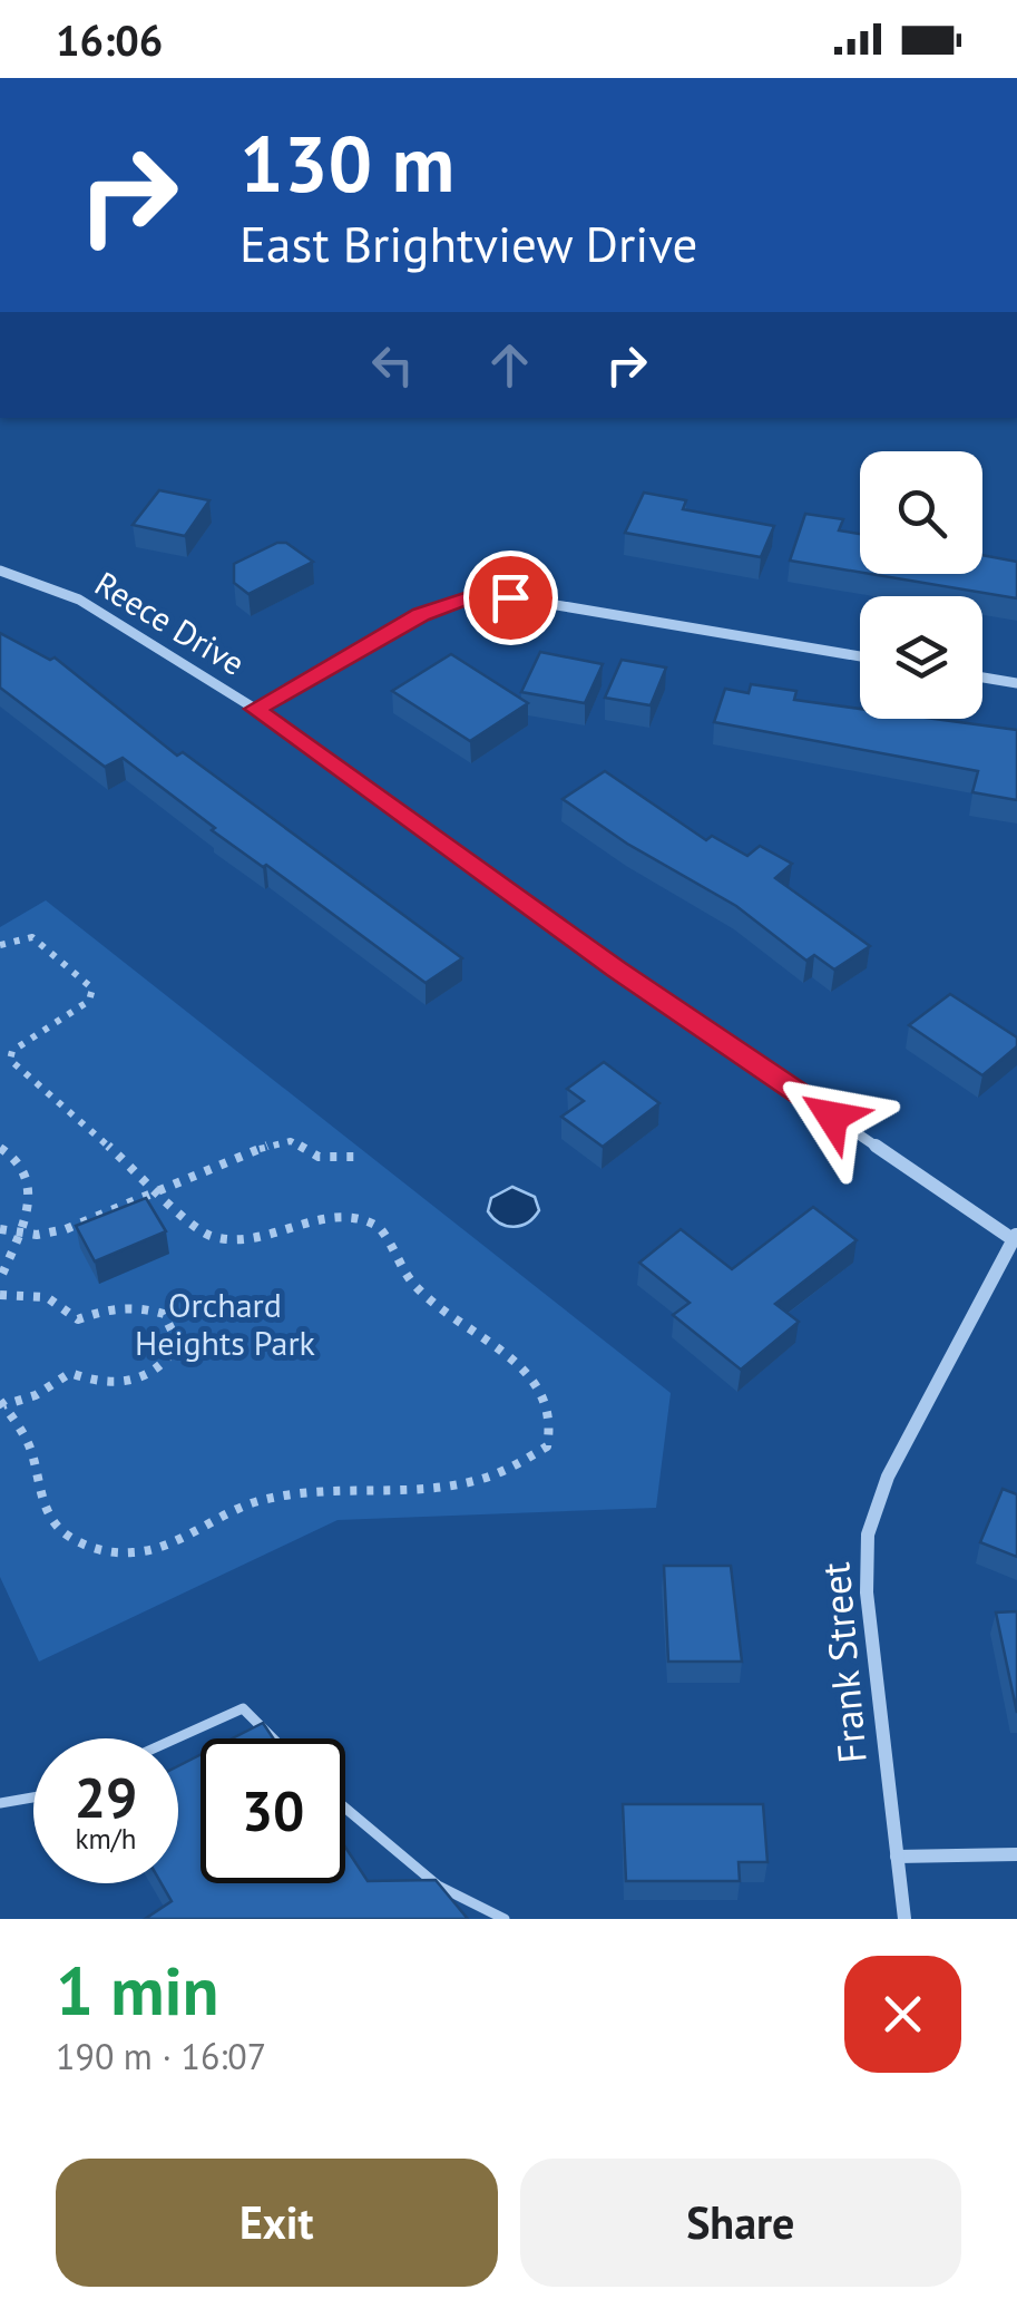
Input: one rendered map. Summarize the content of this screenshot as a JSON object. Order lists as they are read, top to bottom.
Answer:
{
  "streets": {
    "street": ["Reece Drive", "Frank Street"]
  },
  "crossings": [
    ["Reece Drive", "Frank Street"]
  ],
  "parks": ["Orchard Heights Park"],
  "page": {
    "status": "16:06",
    "turn": ["130 m", "East Brightview Drive"],
    "speed": "29 km/h",
    "limit": "30",
    "heading": ["1 min", "190 m · 16:07"],
    "buttons": ["Exit", "Share"]
  }
}
